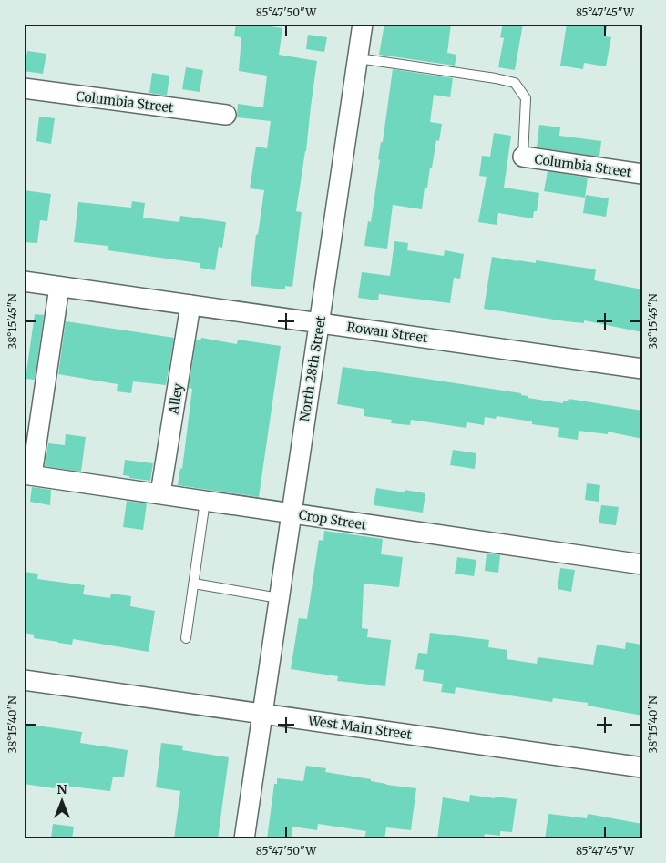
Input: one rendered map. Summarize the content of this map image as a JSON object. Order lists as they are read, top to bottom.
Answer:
{
  "streets": {
    "street": [
      "Columbia Street",
      "Rowan Street",
      "North 28th Street",
      "Alley",
      "Crop Street",
      "West Main Street"
    ]
  },
  "crossings": [
    ["Rowan Street", "North 28th Street"],
    ["Rowan Street", "Alley"],
    ["North 28th Street", "Crop Street"],
    ["North 28th Street", "West Main Street"],
    ["Alley", "Crop Street"]
  ],
  "north": "top",
  "coordinates": [
    "85°47'50\"W",
    "85°47'45\"W",
    "38°15'45\"N",
    "38°15'40\"N"
  ]
}
